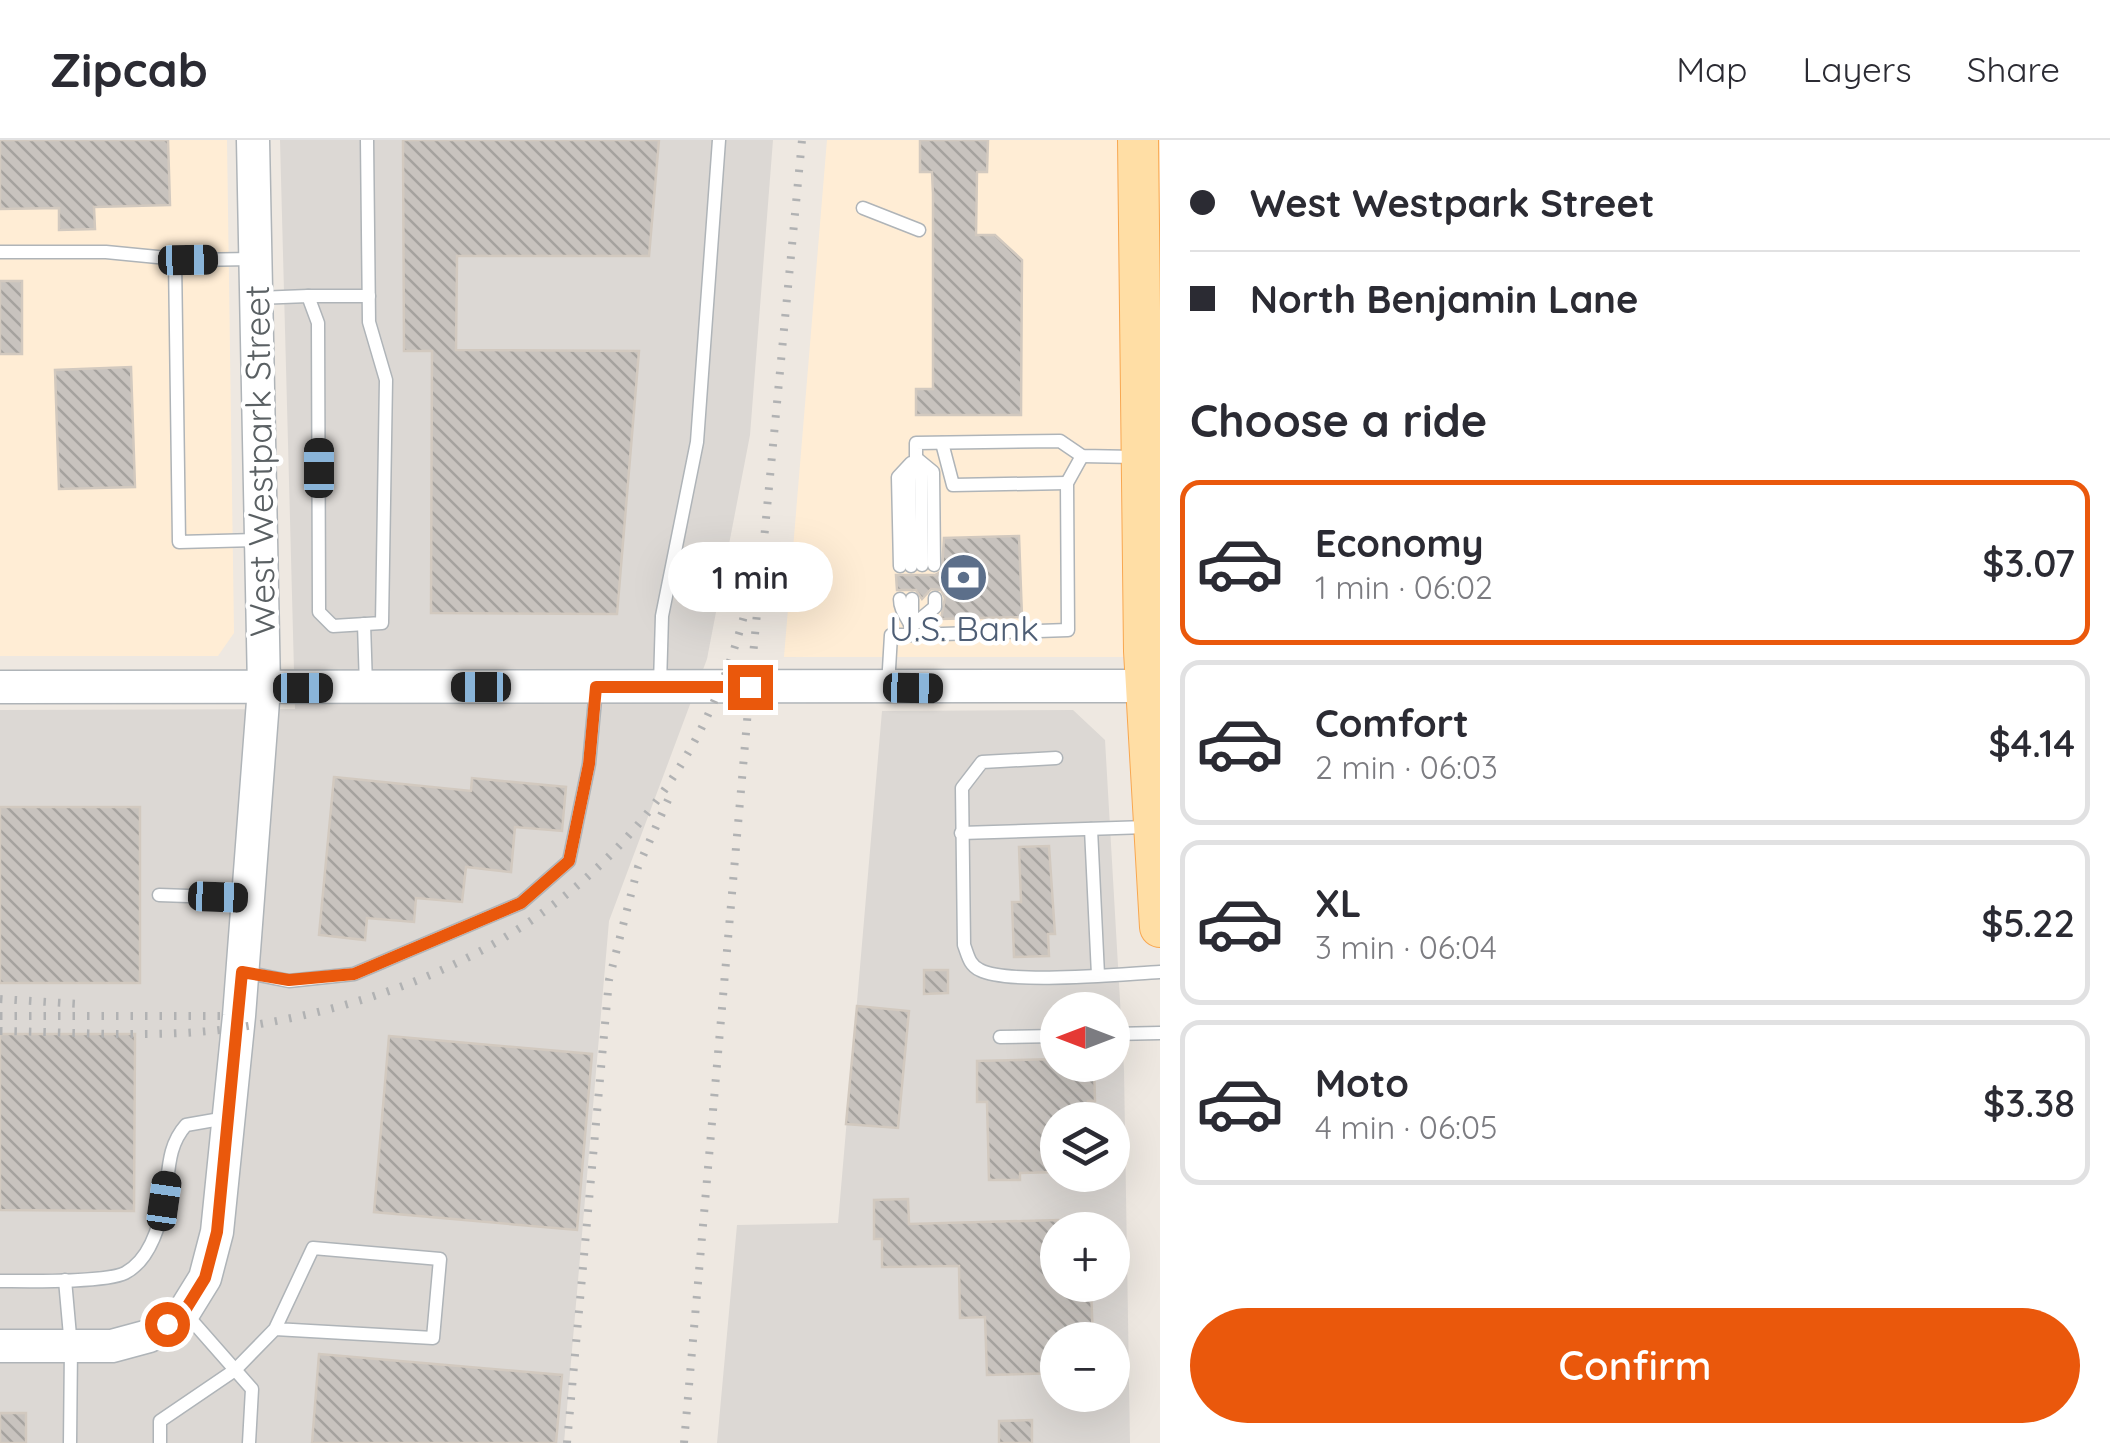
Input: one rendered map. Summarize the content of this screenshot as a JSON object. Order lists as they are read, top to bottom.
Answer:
{
  "streets": {
    "street": ["West Westpark Street"]
  },
  "places": {
    "bank": ["U.S. Bank"]
  },
  "north": "left",
  "page": {
    "header": "Zipcab",
    "nav": ["Map", "Layers", "Share"],
    "banner": ["West Westpark Street", "North Benjamin Lane"],
    "heading": "Choose a ride",
    "list": [
      {
        "name": "Economy",
        "note": "1 min · 06:02",
        "value": "$3.07"
      },
      {
        "name": "Comfort",
        "note": "2 min · 06:03",
        "value": "$4.14"
      },
      {
        "name": "XL",
        "note": "3 min · 06:04",
        "value": "$5.22"
      },
      {
        "name": "Moto",
        "note": "4 min · 06:05",
        "value": "$3.38"
      }
    ],
    "bubble": "1 min",
    "map_buttons": ["+", "−"],
    "buttons": "Confirm"
  }
}
